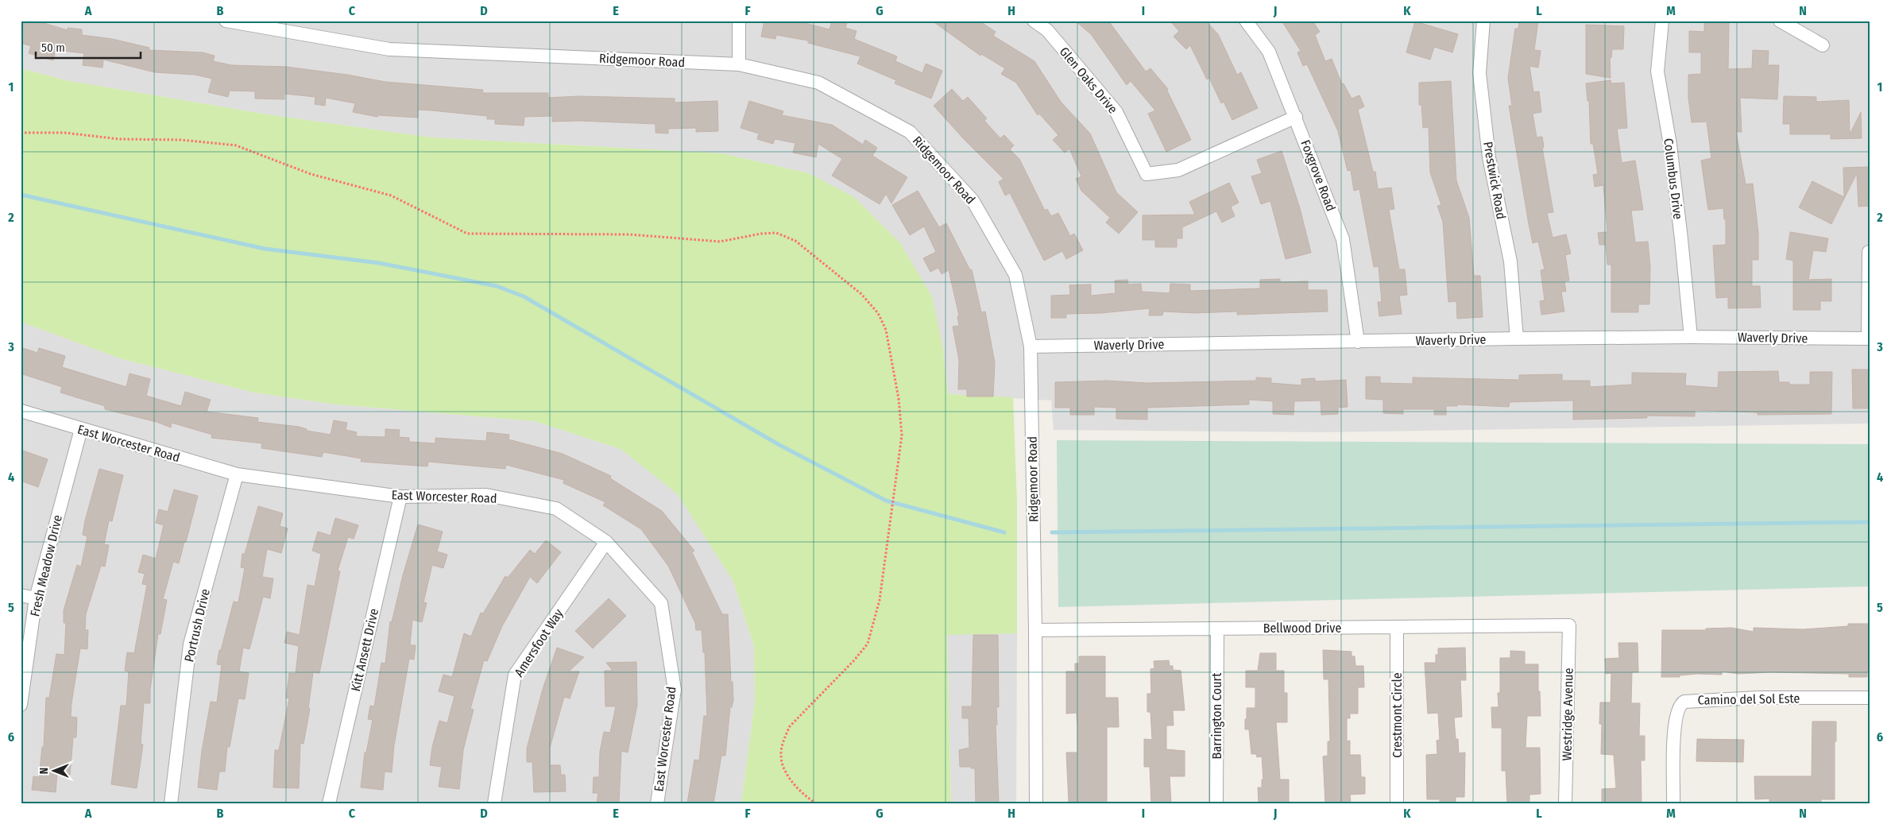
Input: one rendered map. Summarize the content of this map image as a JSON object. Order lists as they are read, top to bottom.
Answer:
{
  "streets": {
    "street": [
      "Ridgemoor Road",
      "Glen Oaks Drive",
      "Foxgrove Road",
      "Columbus Drive",
      "Prestwick Road",
      "Waverly Drive",
      "East Worcester Road",
      "Fresh Meadow Drive",
      "Portrush Drive",
      "Bellwood Drive",
      "Amersfoot Way",
      "Kitt Ansett Drive",
      "Camino del Sol Este",
      "Westridge Avenue",
      "Crestmont Circle",
      "Barrington Court"
    ]
  },
  "crossings": [
    ["Ridgemoor Road", "Waverly Drive"],
    ["Ridgemoor Road", "Bellwood Drive"],
    ["Glen Oaks Drive", "Foxgrove Road"],
    ["Foxgrove Road", "Waverly Drive"],
    ["Columbus Drive", "Waverly Drive"],
    ["Prestwick Road", "Waverly Drive"],
    ["East Worcester Road", "Fresh Meadow Drive"],
    ["East Worcester Road", "Portrush Drive"],
    ["East Worcester Road", "Amersfoot Way"],
    ["East Worcester Road", "Kitt Ansett Drive"],
    ["Bellwood Drive", "Westridge Avenue"],
    ["Bellwood Drive", "Crestmont Circle"],
    ["Bellwood Drive", "Barrington Court"]
  ],
  "scale_bar": "50 m",
  "north": "left",
  "grid": {
    "columns": [
      "A",
      "B",
      "C",
      "D",
      "E",
      "F",
      "G",
      "H",
      "I",
      "J",
      "K",
      "L",
      "M",
      "N"
    ],
    "rows": [
      "1",
      "2",
      "3",
      "4",
      "5",
      "6"
    ]
  }
}
